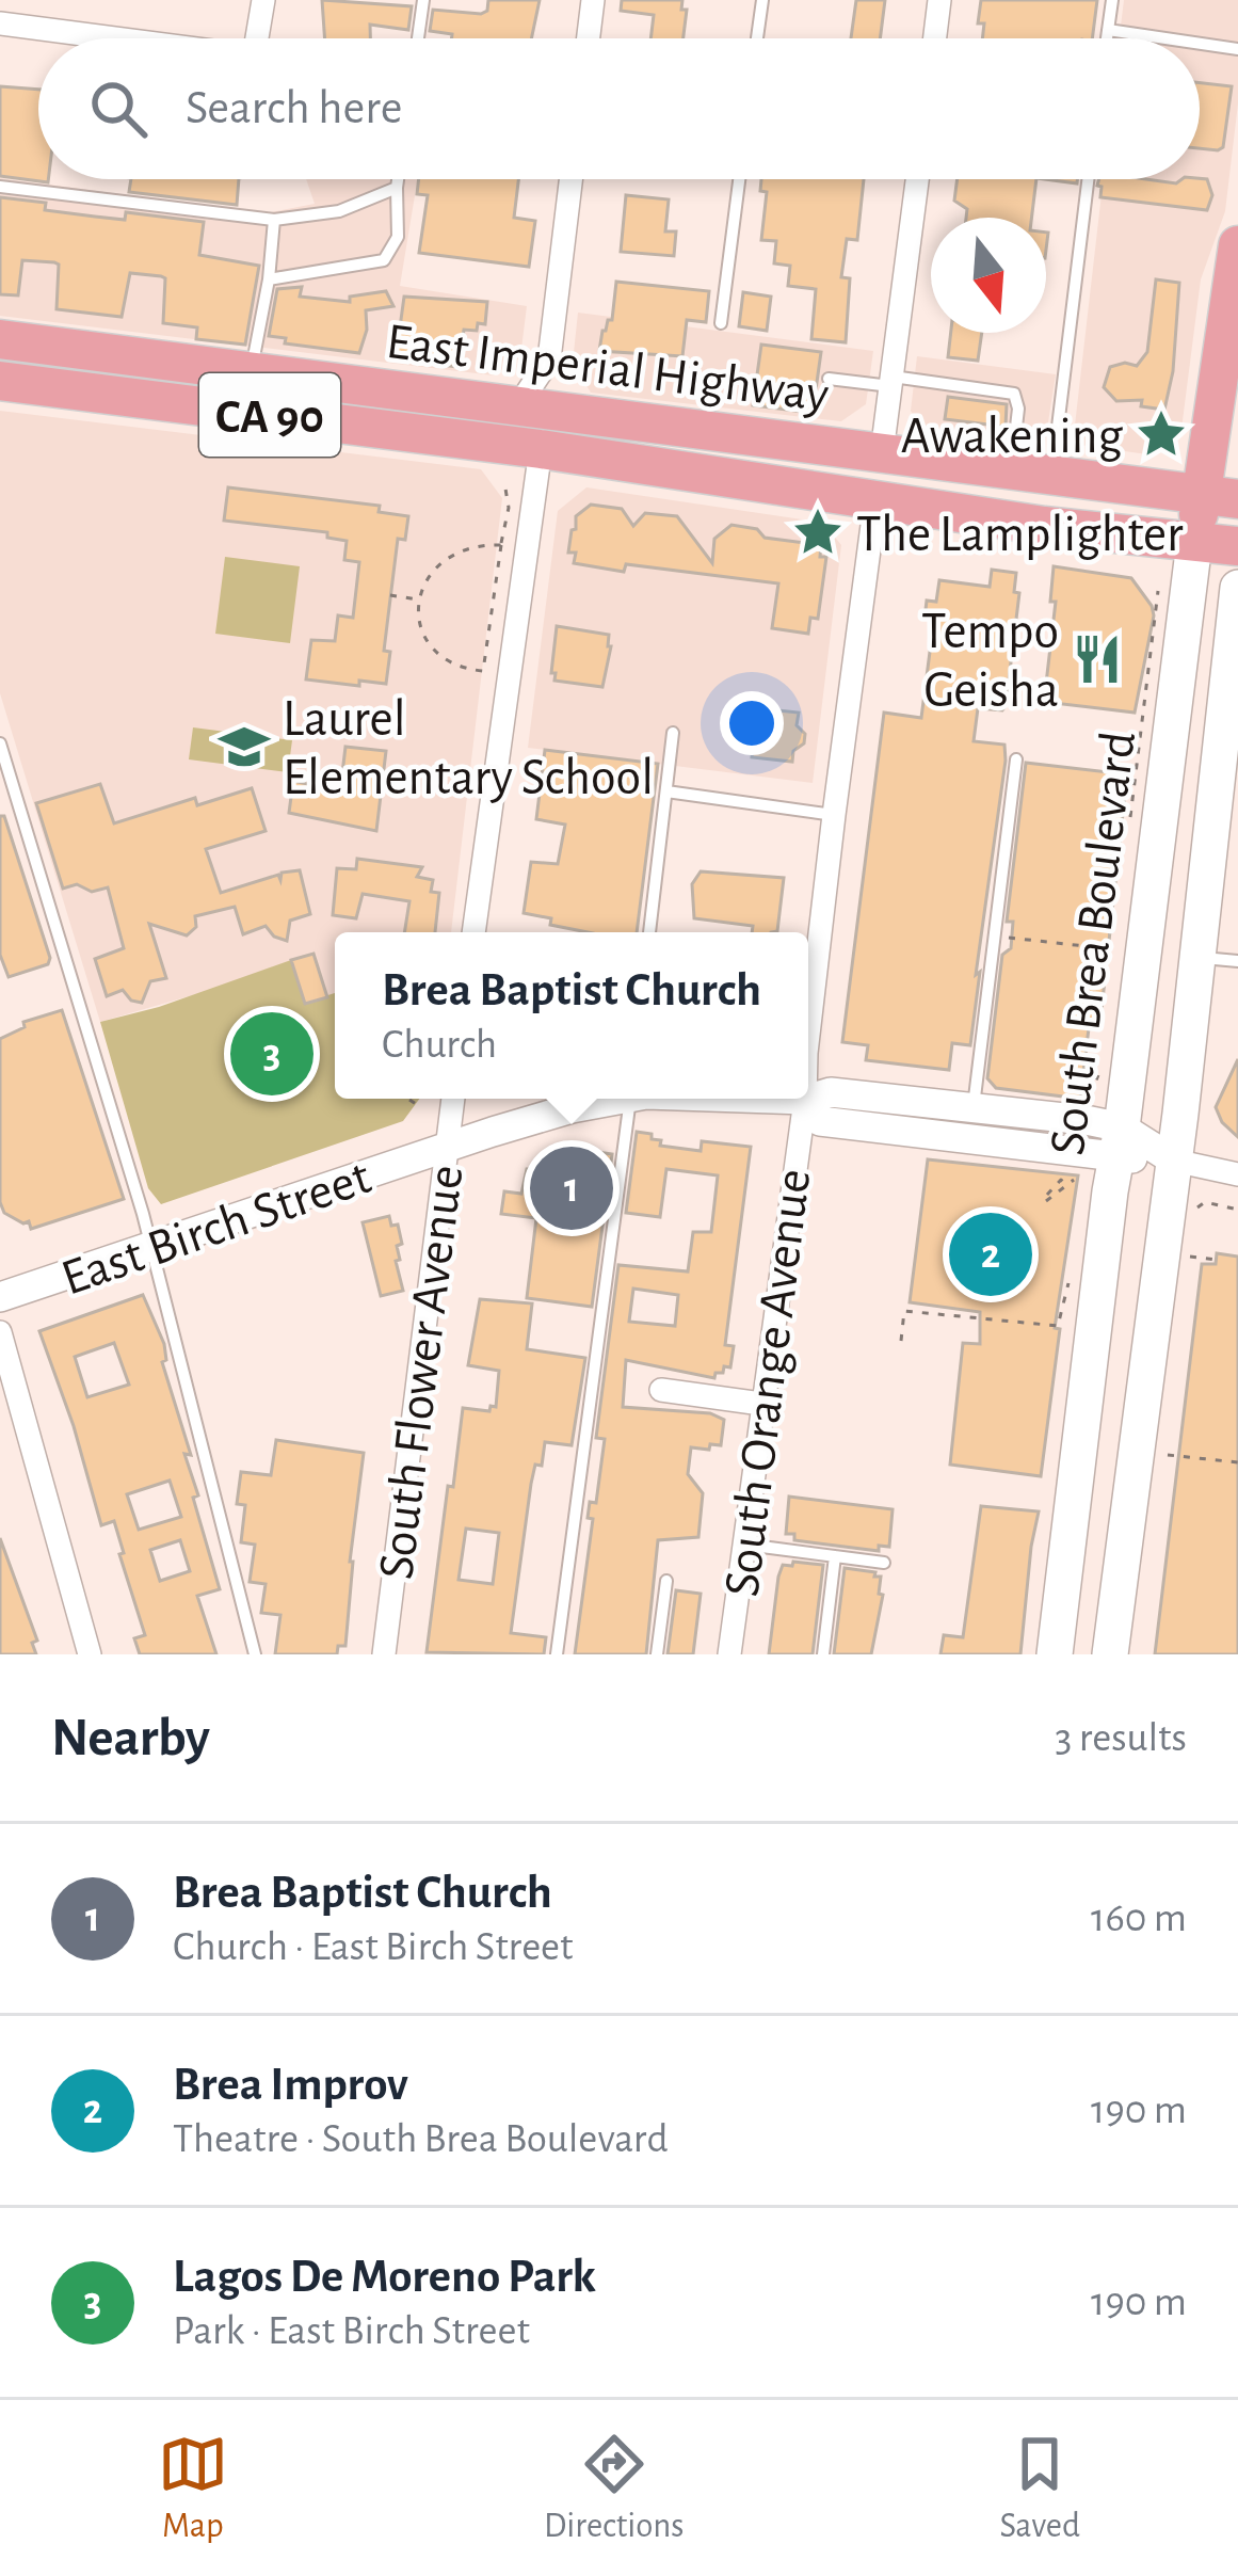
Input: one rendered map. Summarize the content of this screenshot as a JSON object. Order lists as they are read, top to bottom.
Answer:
{
  "streets": {
    "main road": ["East Imperial Highway", "CA 90", "South Brea Boulevard"],
    "street": ["East Birch Street", "South Flower Avenue", "South Orange Avenue"]
  },
  "crossings": [
    ["East Imperial Highway", "CA 90"],
    ["East Imperial Highway", "South Brea Boulevard"],
    ["East Imperial Highway", "South Orange Avenue"],
    ["CA 90", "South Brea Boulevard"],
    ["South Brea Boulevard", "East Birch Street"],
    ["East Birch Street", "South Flower Avenue"],
    ["East Birch Street", "South Orange Avenue"]
  ],
  "places": {
    "place": ["Awakening", "The Lamplighter"],
    "restaurant": ["Tempo Geisha"],
    "school or university": ["Laurel Elementary School"]
  },
  "north": "bottom",
  "page": {
    "search": "Search here",
    "popup": ["Brea Baptist Church", "Church"],
    "pins": ["3", "1", "2"],
    "heading": ["Nearby", "3 results"],
    "list": [
      {
        "mark": "1",
        "name": "Brea Baptist Church",
        "note": "Church · East Birch Street",
        "value": "160 m"
      },
      {
        "mark": "2",
        "name": "Brea Improv",
        "note": "Theatre · South Brea Boulevard",
        "value": "190 m"
      },
      {
        "mark": "3",
        "name": "Lagos De Moreno Park",
        "note": "Park · East Birch Street",
        "value": "190 m"
      }
    ],
    "nav": ["Map", "Directions", "Saved"]
  }
}
